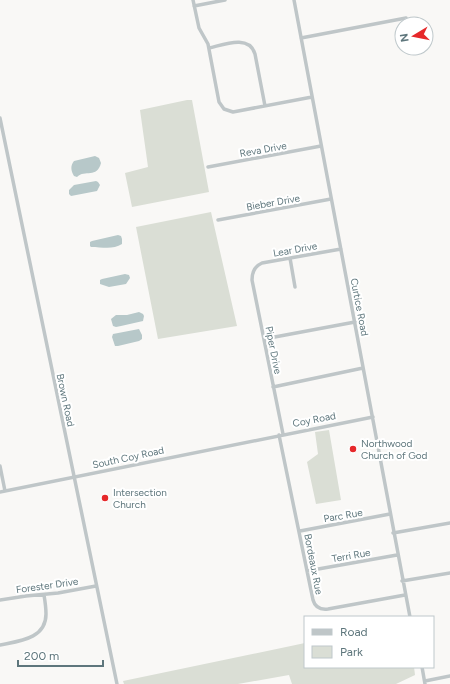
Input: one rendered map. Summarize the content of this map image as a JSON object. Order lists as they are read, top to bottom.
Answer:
{
  "streets": {
    "street": [
      "Reva Drive",
      "Bieber Drive",
      "Lear Drive",
      "Curtice Road",
      "Piper Drive",
      "Brown Road",
      "Coy Road",
      "South Coy Road",
      "Parc Rue",
      "Terri Rue",
      "Bordeaux Rue",
      "Forester Drive"
    ]
  },
  "crossings": [
    ["Reva Drive", "Curtice Road"],
    ["Bieber Drive", "Curtice Road"],
    ["Lear Drive", "Curtice Road"],
    ["Lear Drive", "Piper Drive"],
    ["Curtice Road", "Coy Road"],
    ["Curtice Road", "Parc Rue"],
    ["Curtice Road", "Terri Rue"],
    ["Curtice Road", "Bordeaux Rue"],
    ["Piper Drive", "Coy Road"],
    ["Piper Drive", "Bordeaux Rue"],
    ["Brown Road", "South Coy Road"],
    ["Brown Road", "Forester Drive"],
    ["Coy Road", "South Coy Road"],
    ["Coy Road", "Bordeaux Rue"],
    ["Parc Rue", "Bordeaux Rue"],
    ["Terri Rue", "Bordeaux Rue"]
  ],
  "places": ["Northwood Church of God", "Intersection Church"],
  "legend": ["Road", "Park"],
  "scale_bar": "200 m",
  "north": "left"
}
